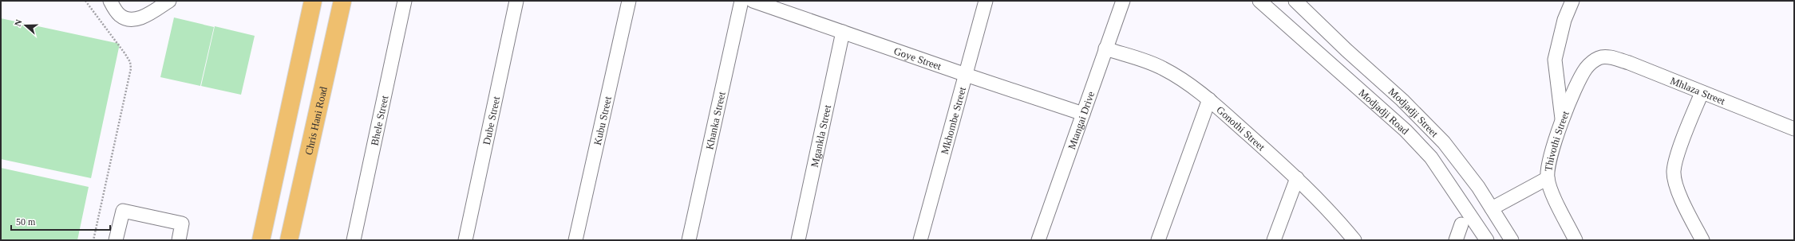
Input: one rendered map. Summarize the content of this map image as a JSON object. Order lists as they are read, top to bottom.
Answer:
{
  "streets": {
    "main road": ["Chris Hani Road"],
    "street": [
      "Goye Street",
      "Mhlaza Street",
      "Modjadji Road",
      "Modjadji Street",
      "Dube Street",
      "Mtangai Drive",
      "Bhele Street",
      "Kubu Street",
      "Khanka Street",
      "Mkhombe Street",
      "Gonothi Street",
      "Mgankla Street",
      "Thivothi Street"
    ]
  },
  "crossings": [
    ["Goye Street", "Mtangai Drive"],
    ["Goye Street", "Mkhombe Street"],
    ["Goye Street", "Mgankla Street"],
    ["Mhlaza Street", "Thivothi Street"],
    ["Mtangai Drive", "Gonothi Street"]
  ],
  "scale_bar": "50 m",
  "north": "left"
}
